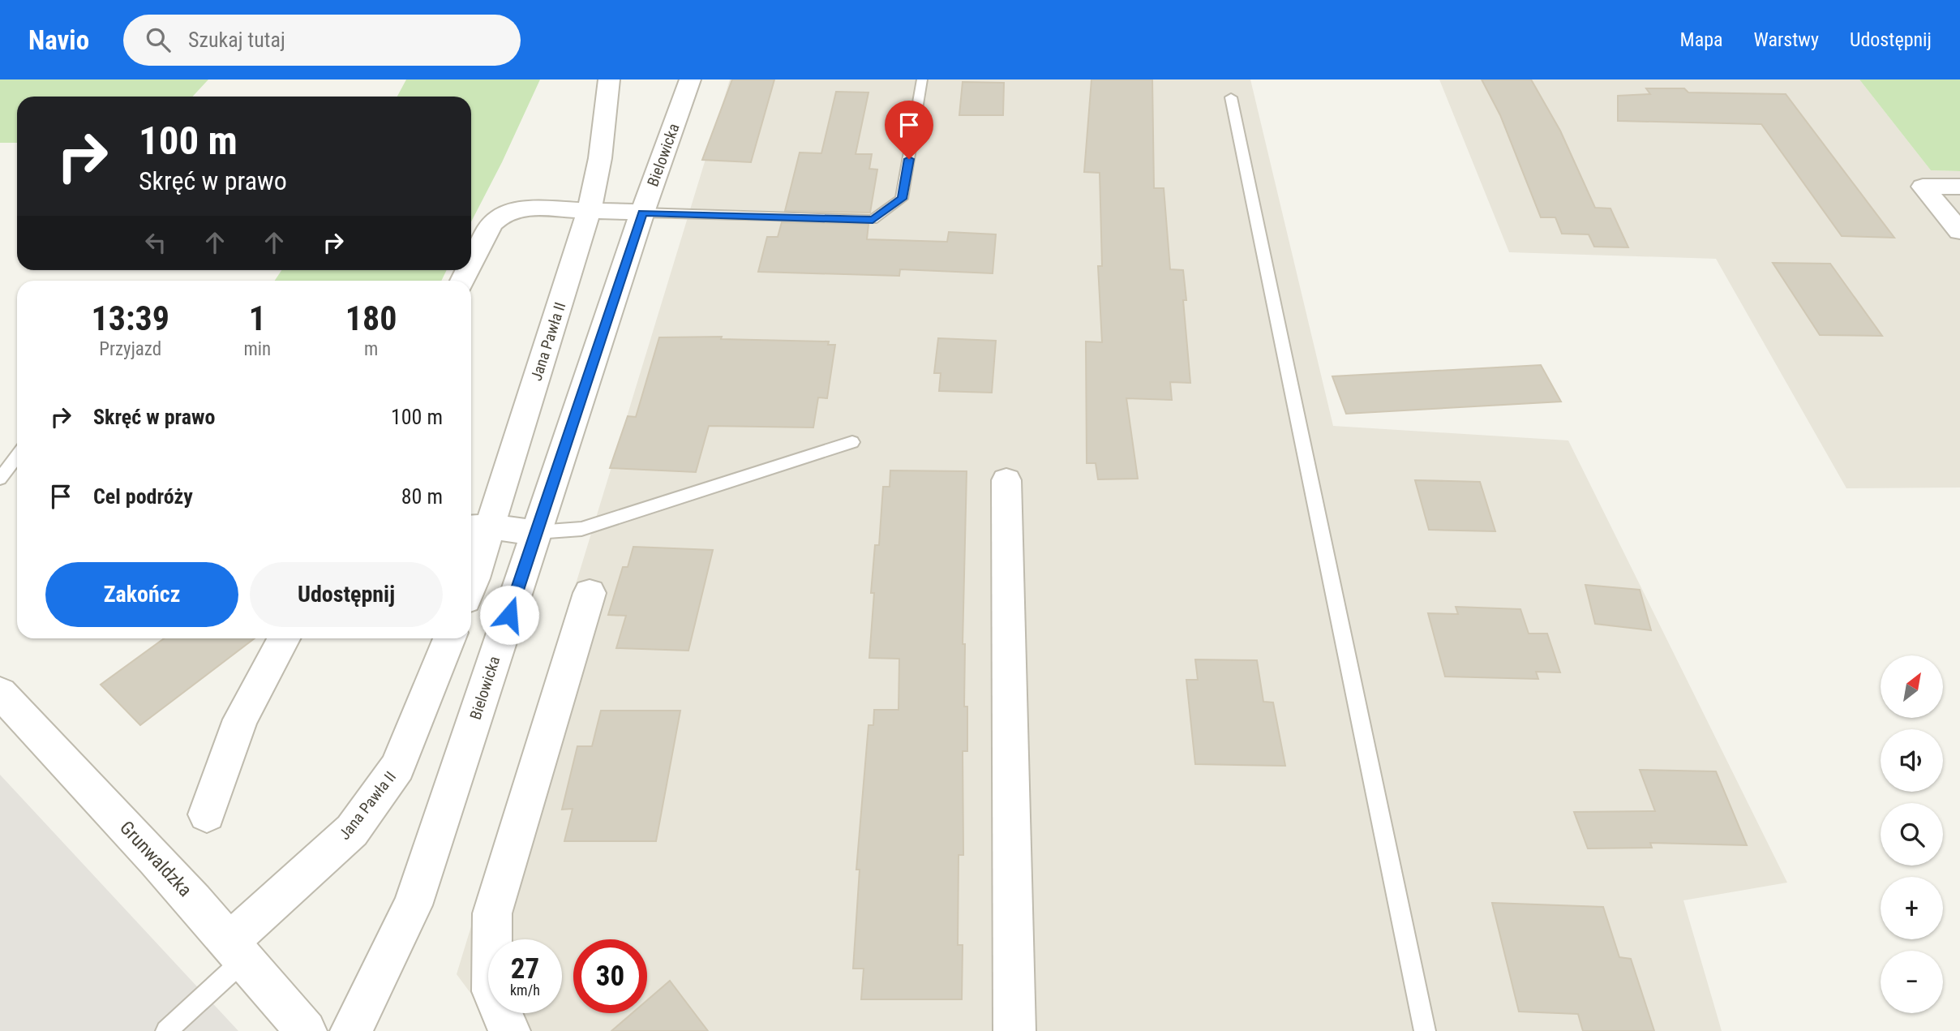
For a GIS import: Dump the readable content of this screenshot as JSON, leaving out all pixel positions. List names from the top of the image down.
{
  "streets": {
    "street": ["Bielowicka", "Jana Pawła II", "Grunwaldzka"]
  },
  "crossings": [
    ["Jana Pawła II", "Grunwaldzka"]
  ],
  "north": "top right",
  "page": {
    "header": "Navio",
    "search": "Szukaj tutaj",
    "nav": ["Mapa", "Warstwy", "Udostępnij"],
    "turn": ["100 m", "Skręć w prawo"],
    "eta": [
      "13:39",
      "Przyjazd",
      "1",
      "min",
      "180",
      "m"
    ],
    "list": [
      {
        "name": "Skręć w prawo",
        "value": "100 m"
      },
      {
        "name": "Cel podróży",
        "value": "80 m"
      }
    ],
    "buttons": ["Zakończ", "Udostępnij"],
    "map_buttons": ["+", "−"],
    "speed": "27 km/h",
    "limit": "30"
  }
}
